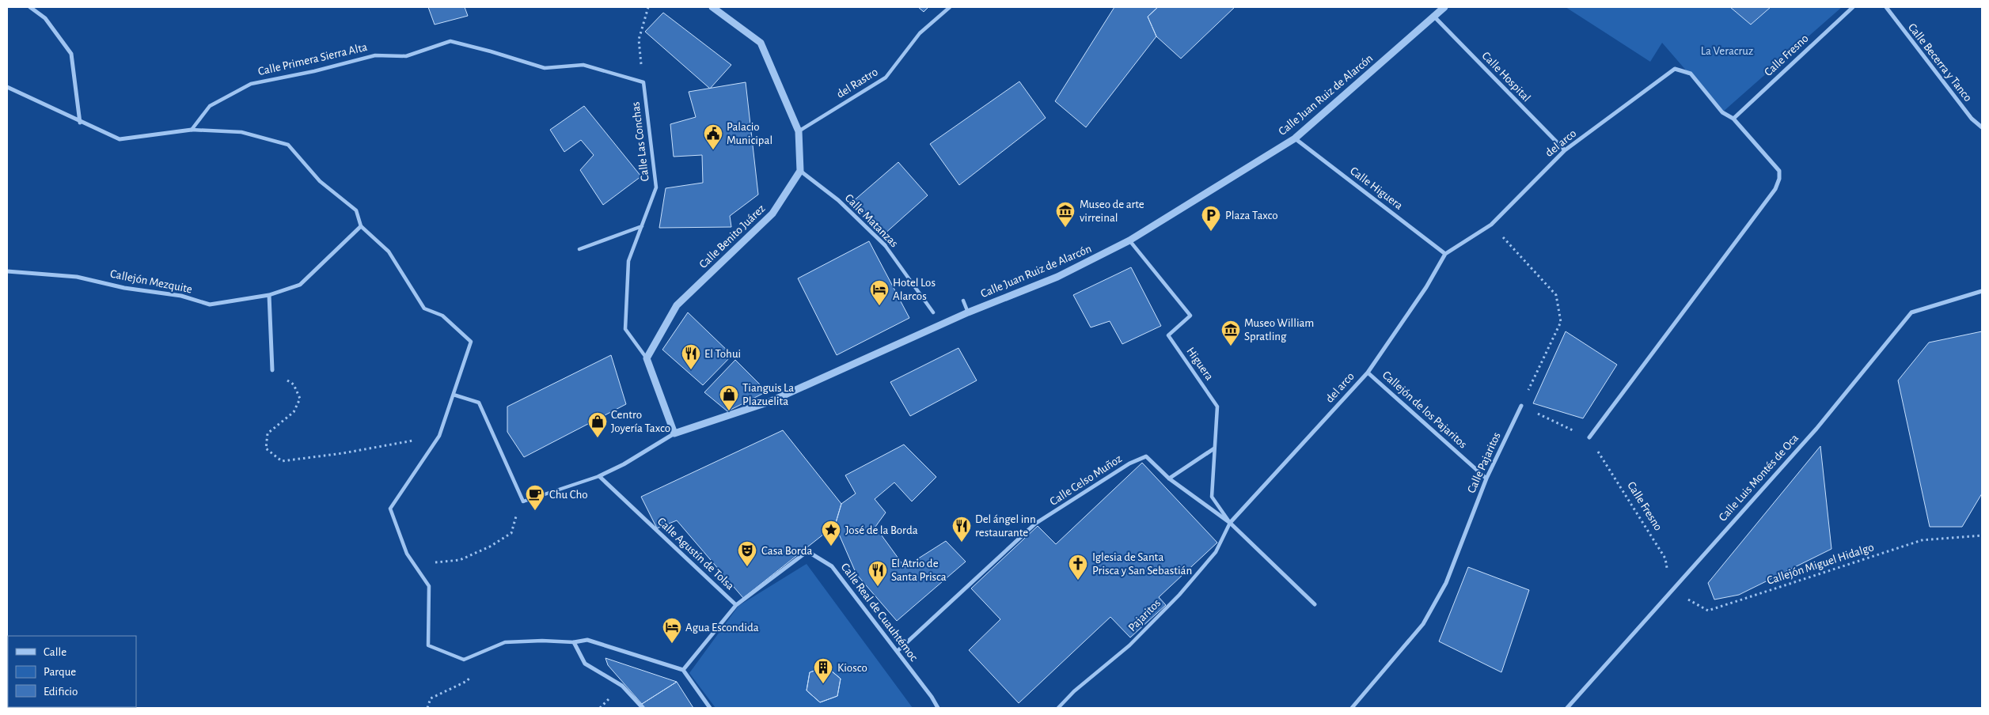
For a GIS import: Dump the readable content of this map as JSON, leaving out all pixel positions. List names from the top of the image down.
{
  "streets": {
    "street": [
      "Calle Fresno",
      "Calle Primera Sierra Alta",
      "Calle Becerra y Tanco",
      "Calle Hospital",
      "del Rastro",
      "Calle Juan Ruiz de Alarcón",
      "Calle Las Conchas",
      "del arco",
      "Calle Higuera",
      "Calle Matanzas",
      "Calle Benito Juárez",
      "Callejón Mezquite",
      "Higuera",
      "Callejón de los Pajaritos",
      "Calle Pajaritos",
      "Calle Luis Montés de Oca",
      "Calle Celso Muñoz",
      "Calle Agustín de Tolsa",
      "Calle Real de Cuauhtémoc",
      "Pajaritos"
    ],
    "path": ["Callejón Miguel Hidalgo"]
  },
  "crossings": [
    ["Calle Fresno", "del arco"],
    ["Calle Fresno", "Calle Luis Montés de Oca"],
    ["Calle Fresno", "Callejón Miguel Hidalgo"],
    ["Calle Primera Sierra Alta", "Calle Las Conchas"],
    ["Calle Hospital", "Calle Juan Ruiz de Alarcón"],
    ["Calle Hospital", "del arco"],
    ["Calle Juan Ruiz de Alarcón", "Calle Higuera"],
    ["Calle Juan Ruiz de Alarcón", "Higuera"],
    ["Calle Las Conchas", "Calle Benito Juárez"],
    ["del arco", "Calle Higuera"],
    ["del arco", "Higuera"],
    ["del arco", "Callejón de los Pajaritos"],
    ["del arco", "Pajaritos"],
    ["Calle Matanzas", "Calle Benito Juárez"],
    ["Higuera", "Pajaritos"],
    ["Callejón de los Pajaritos", "Calle Pajaritos"],
    ["Calle Luis Montés de Oca", "Callejón Miguel Hidalgo"],
    ["Calle Celso Muñoz", "Calle Real de Cuauhtémoc"],
    ["Calle Agustín de Tolsa", "Calle Real de Cuauhtémoc"]
  ],
  "parks": ["La Veracruz"],
  "places": {
    "public building": ["Palacio Municipal"],
    "museum": ["Museo de arte virreinal", "Museo William Spratling"],
    "parking": ["Plaza Taxco"],
    "hotel": ["Hotel Los Alarcos", "Agua Escondida"],
    "restaurant": ["El Tohui", "Del ángel inn restaurante", "El Atrio de Santa Prisca"],
    "shop": ["Tianguis La Plazuelita", "Centro Joyería Taxco"],
    "cafe": ["Chu Cho"],
    "place": ["José de la Borda"],
    "theatre": ["Casa Borda"],
    "church": ["Iglesia de Santa Prisca y San Sebastián"],
    "building": ["Kiosco"]
  },
  "legend": ["Calle", "Parque", "Edificio"]
}
